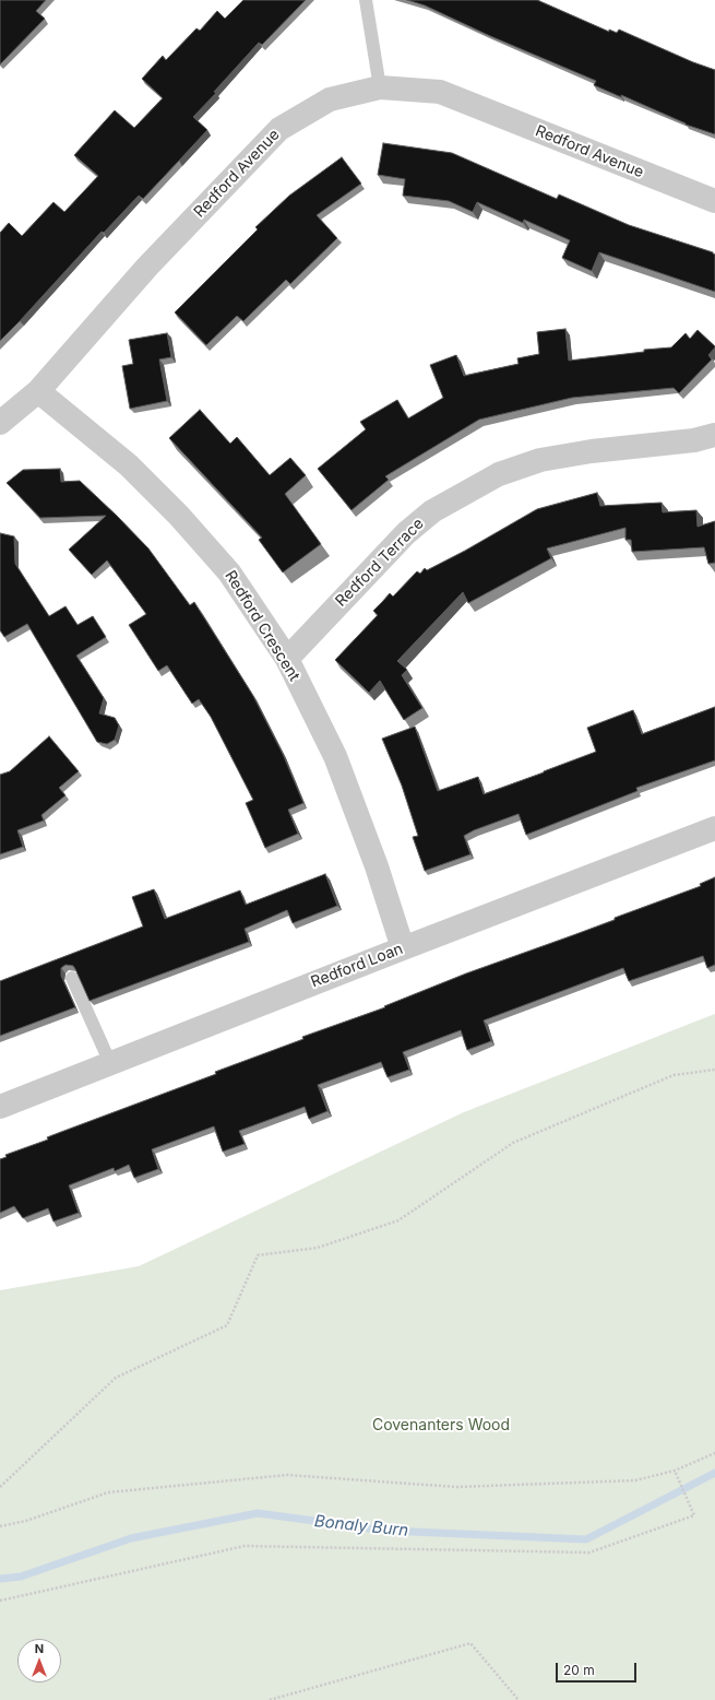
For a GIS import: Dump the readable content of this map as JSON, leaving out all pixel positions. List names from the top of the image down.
{
  "streets": {
    "street": [
      "Redford Avenue",
      "Redford Terrace",
      "Redford Crescent",
      "Redford Loan"
    ]
  },
  "crossings": [
    ["Redford Avenue", "Redford Crescent"],
    ["Redford Terrace", "Redford Crescent"],
    ["Redford Crescent", "Redford Loan"]
  ],
  "water": ["Bonaly Burn"],
  "parks": ["Covenanters Wood"],
  "scale_bar": "20 m",
  "north": "top"
}
